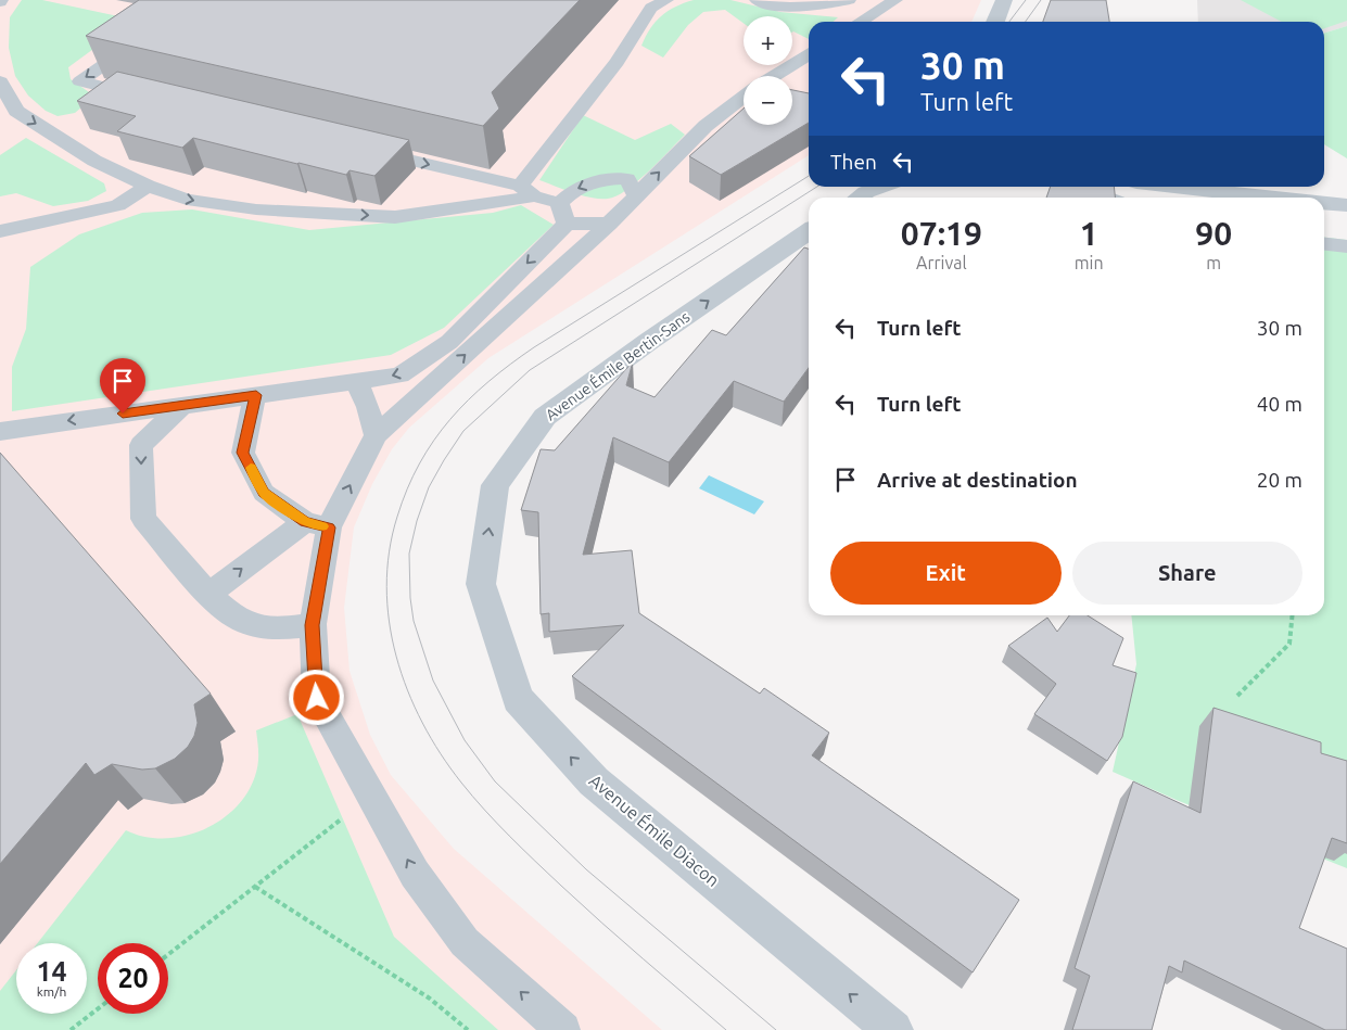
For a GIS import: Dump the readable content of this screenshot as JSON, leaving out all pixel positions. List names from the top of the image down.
{
  "streets": {
    "street": ["Avenue Émile Bertin-Sans", "Avenue Émile Diacon"]
  },
  "crossings": [
    ["Avenue Émile Bertin-Sans", "Avenue Émile Diacon"]
  ],
  "one_way": ["Avenue Émile Bertin-Sans", "Avenue Émile Diacon"],
  "page": {
    "map_buttons": ["+", "−"],
    "turn": ["30 m", "Turn left"],
    "then": "Then",
    "eta": [
      "07:19",
      "Arrival",
      "1",
      "min",
      "90",
      "m"
    ],
    "list": [
      {
        "name": "Turn left",
        "value": "30 m"
      },
      {
        "name": "Turn left",
        "value": "40 m"
      },
      {
        "name": "Arrive at destination",
        "value": "20 m"
      }
    ],
    "buttons": ["Exit", "Share"],
    "speed": "14 km/h",
    "limit": "20"
  }
}
